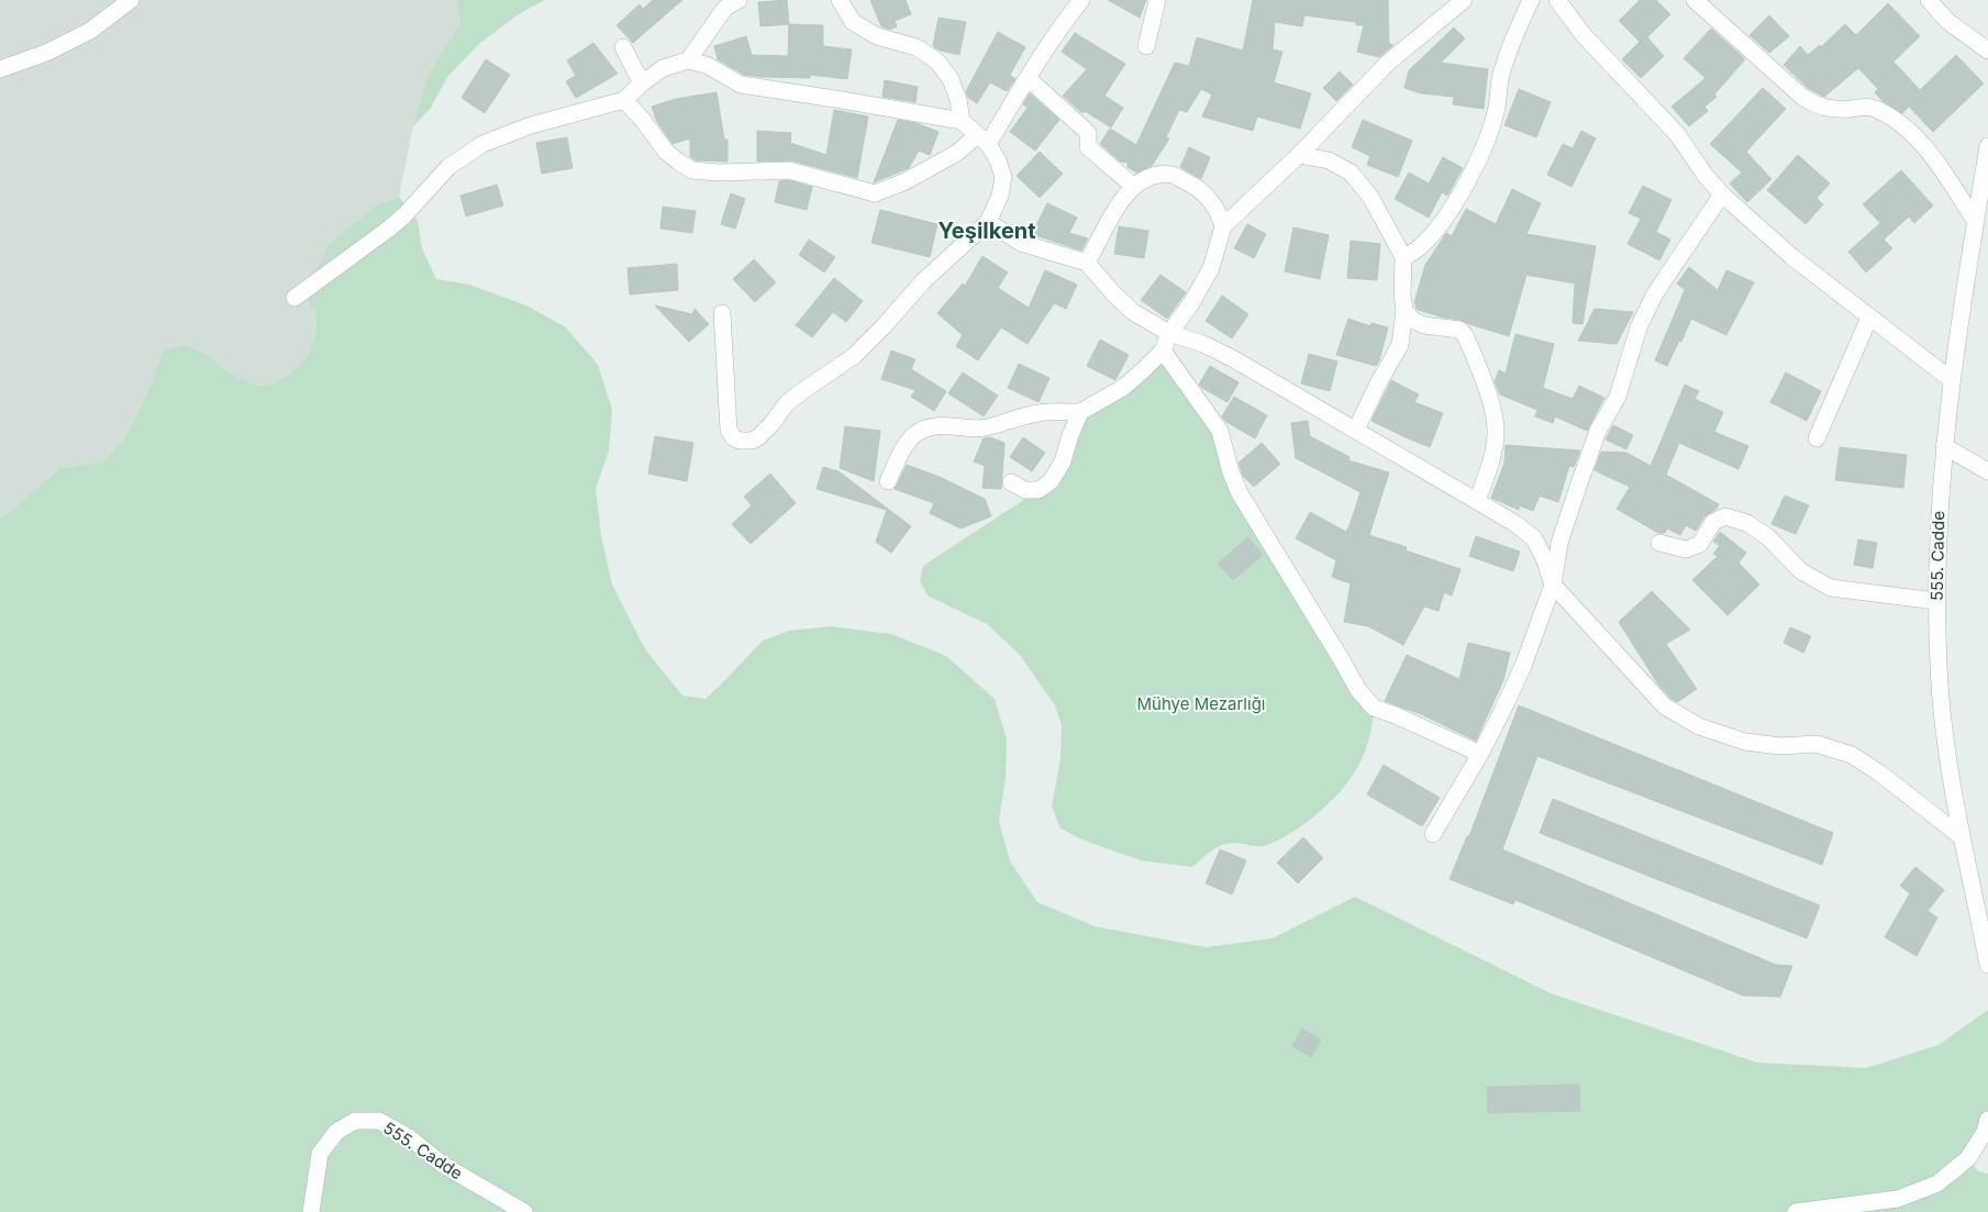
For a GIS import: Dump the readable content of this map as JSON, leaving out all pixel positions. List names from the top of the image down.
{
  "streets": {
    "street": ["555. Cadde"]
  },
  "districts": ["Yeşilkent"],
  "parks": ["Mühye Mezarlığı"]
}
